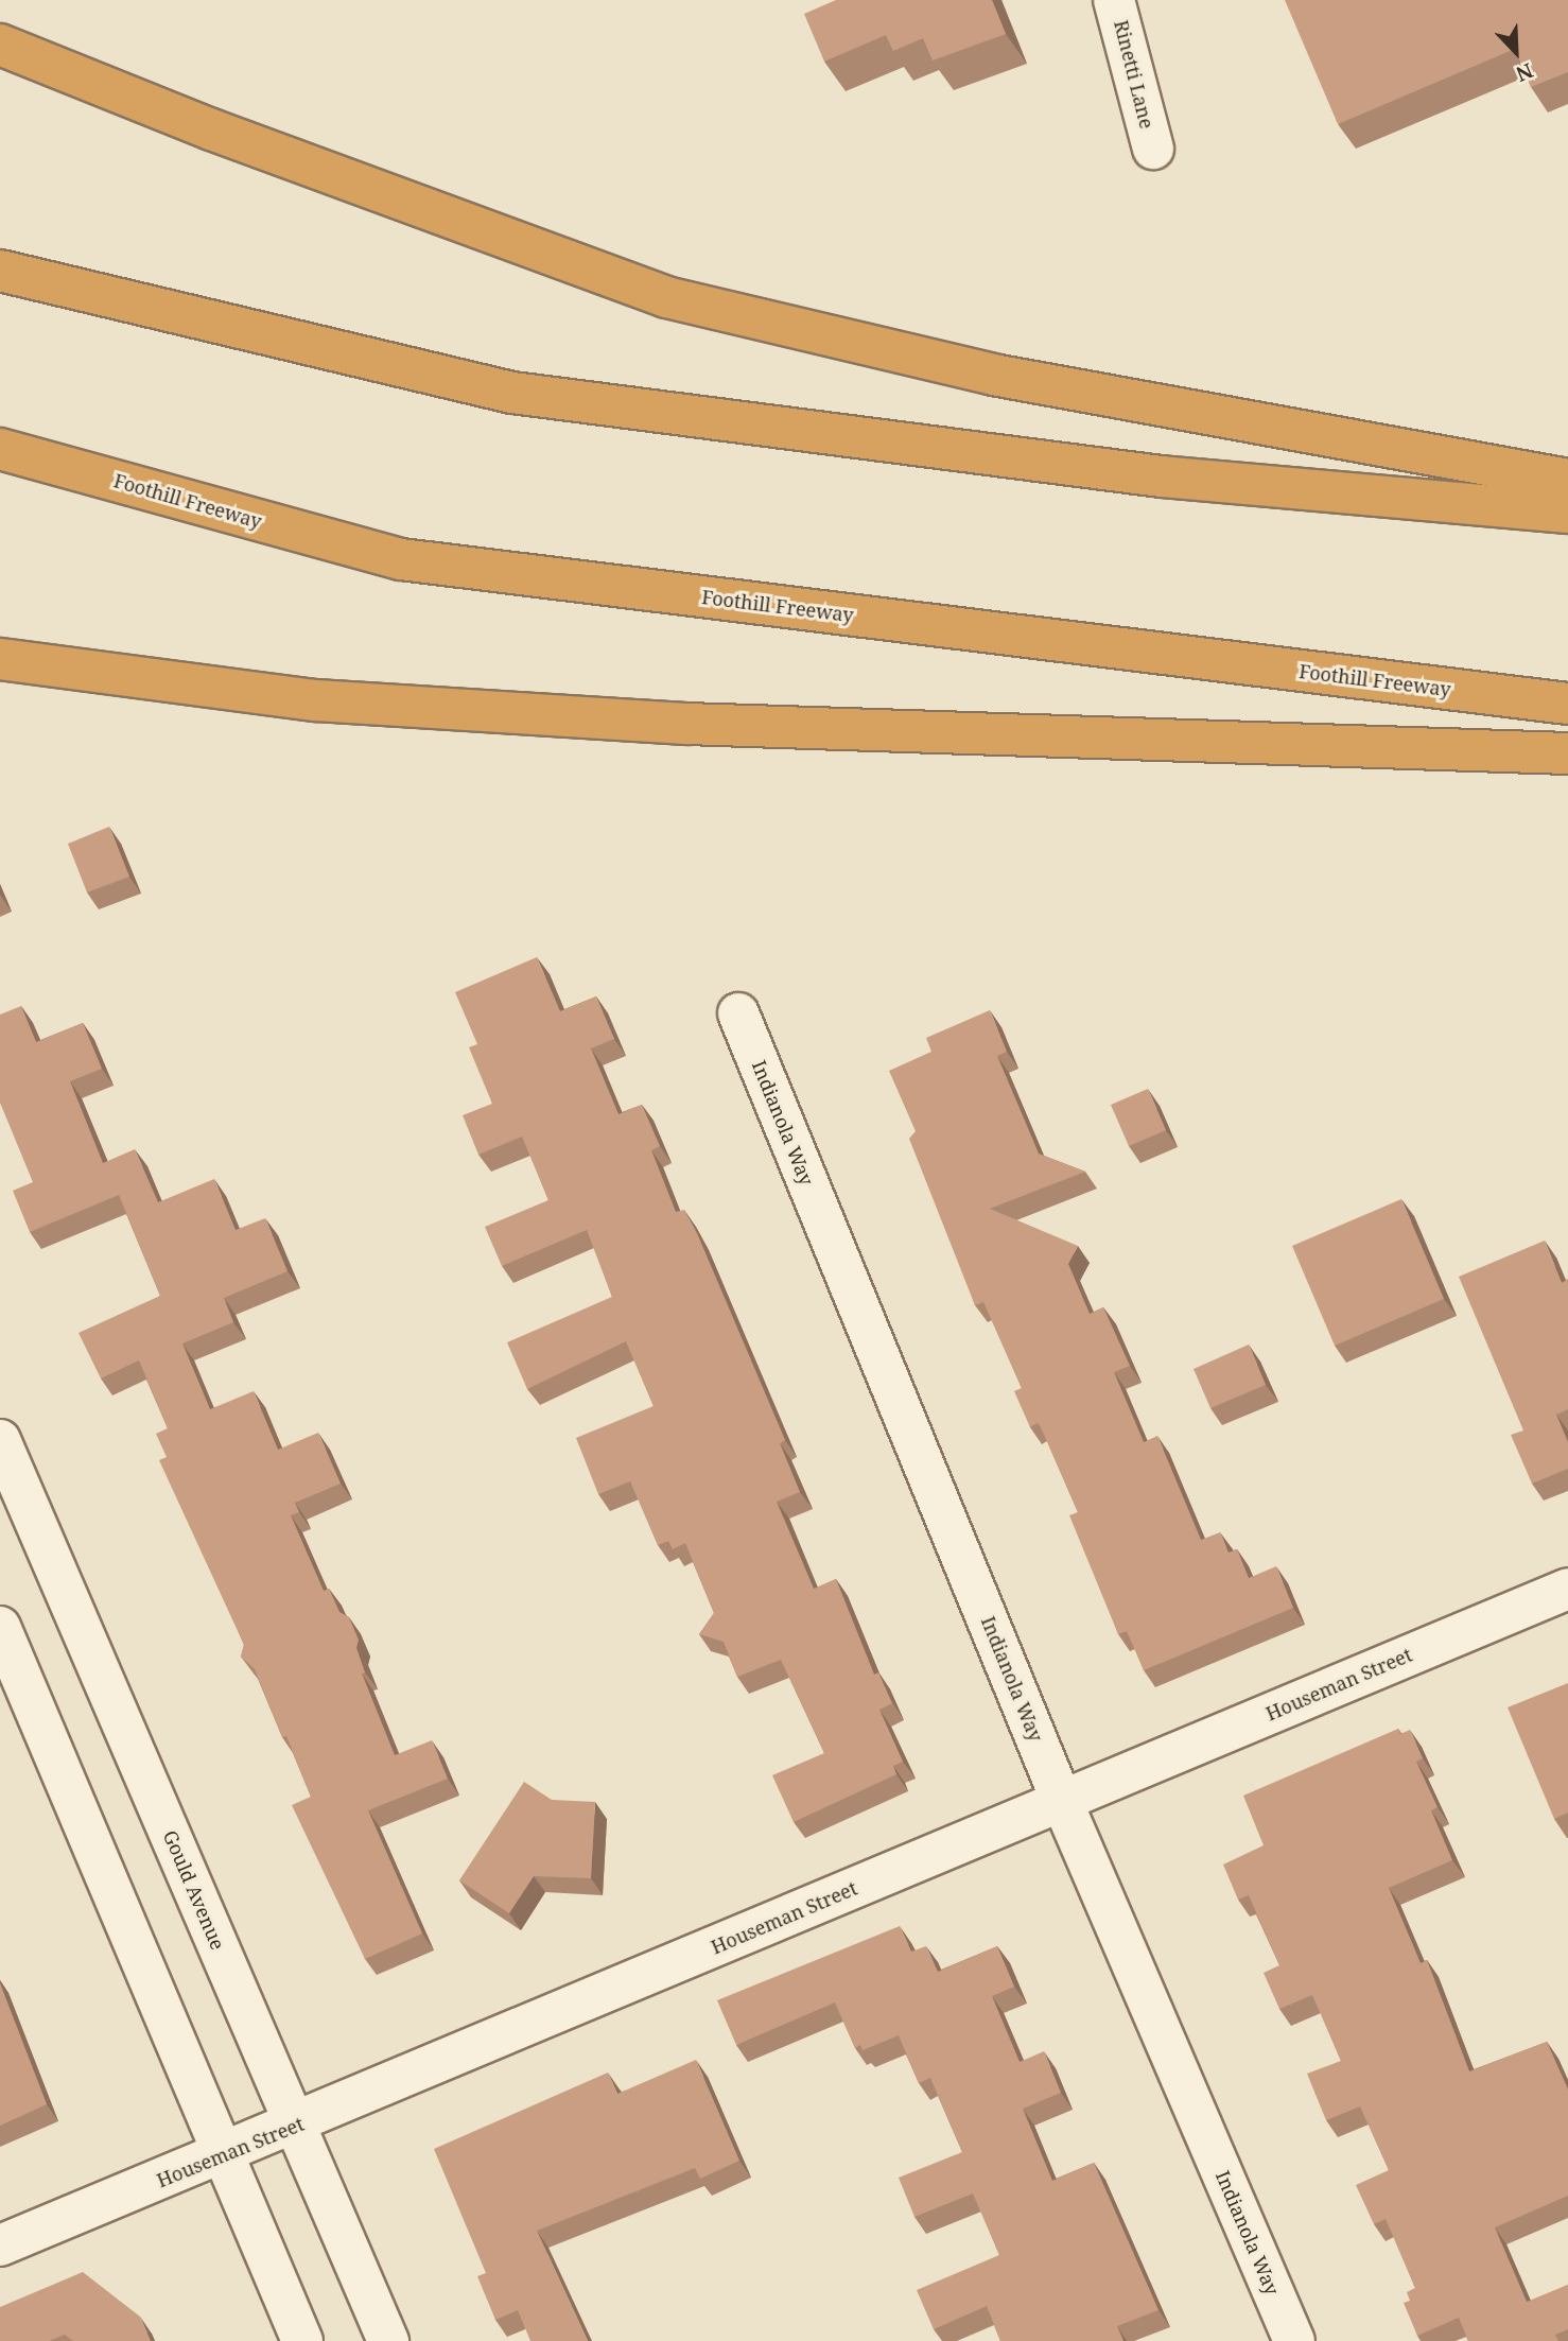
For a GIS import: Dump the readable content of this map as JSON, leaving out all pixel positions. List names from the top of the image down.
{
  "streets": {
    "highway": ["Foothill Freeway"],
    "street": [
      "Rinetti Lane",
      "Indianola Way",
      "Houseman Street",
      "Gould Avenue"
    ]
  },
  "crossings": [
    ["Indianola Way", "Houseman Street"],
    ["Houseman Street", "Gould Avenue"]
  ],
  "north": "bottom right"
}
